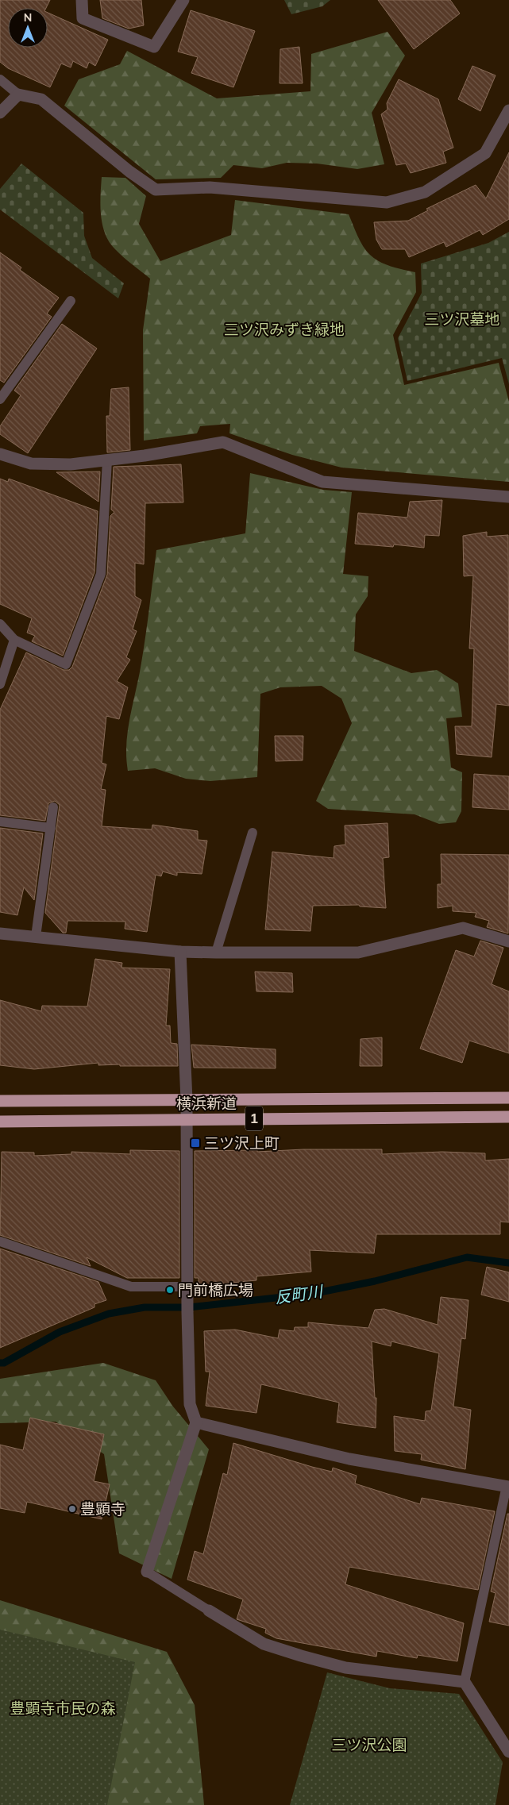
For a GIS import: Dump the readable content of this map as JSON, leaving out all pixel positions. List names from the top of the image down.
{
  "streets": {
    "highway": ["横浜新道", "1"]
  },
  "water": ["反町川"],
  "parks": [
    "三ツ沢墓地",
    "三ツ沢みずき緑地",
    "豊顕寺市民の森",
    "三ツ沢公園"
  ],
  "places": {
    "transit": ["三ツ沢上町"],
    "other": ["門前橋広場", "豊顕寺"]
  },
  "north": "top"
}
